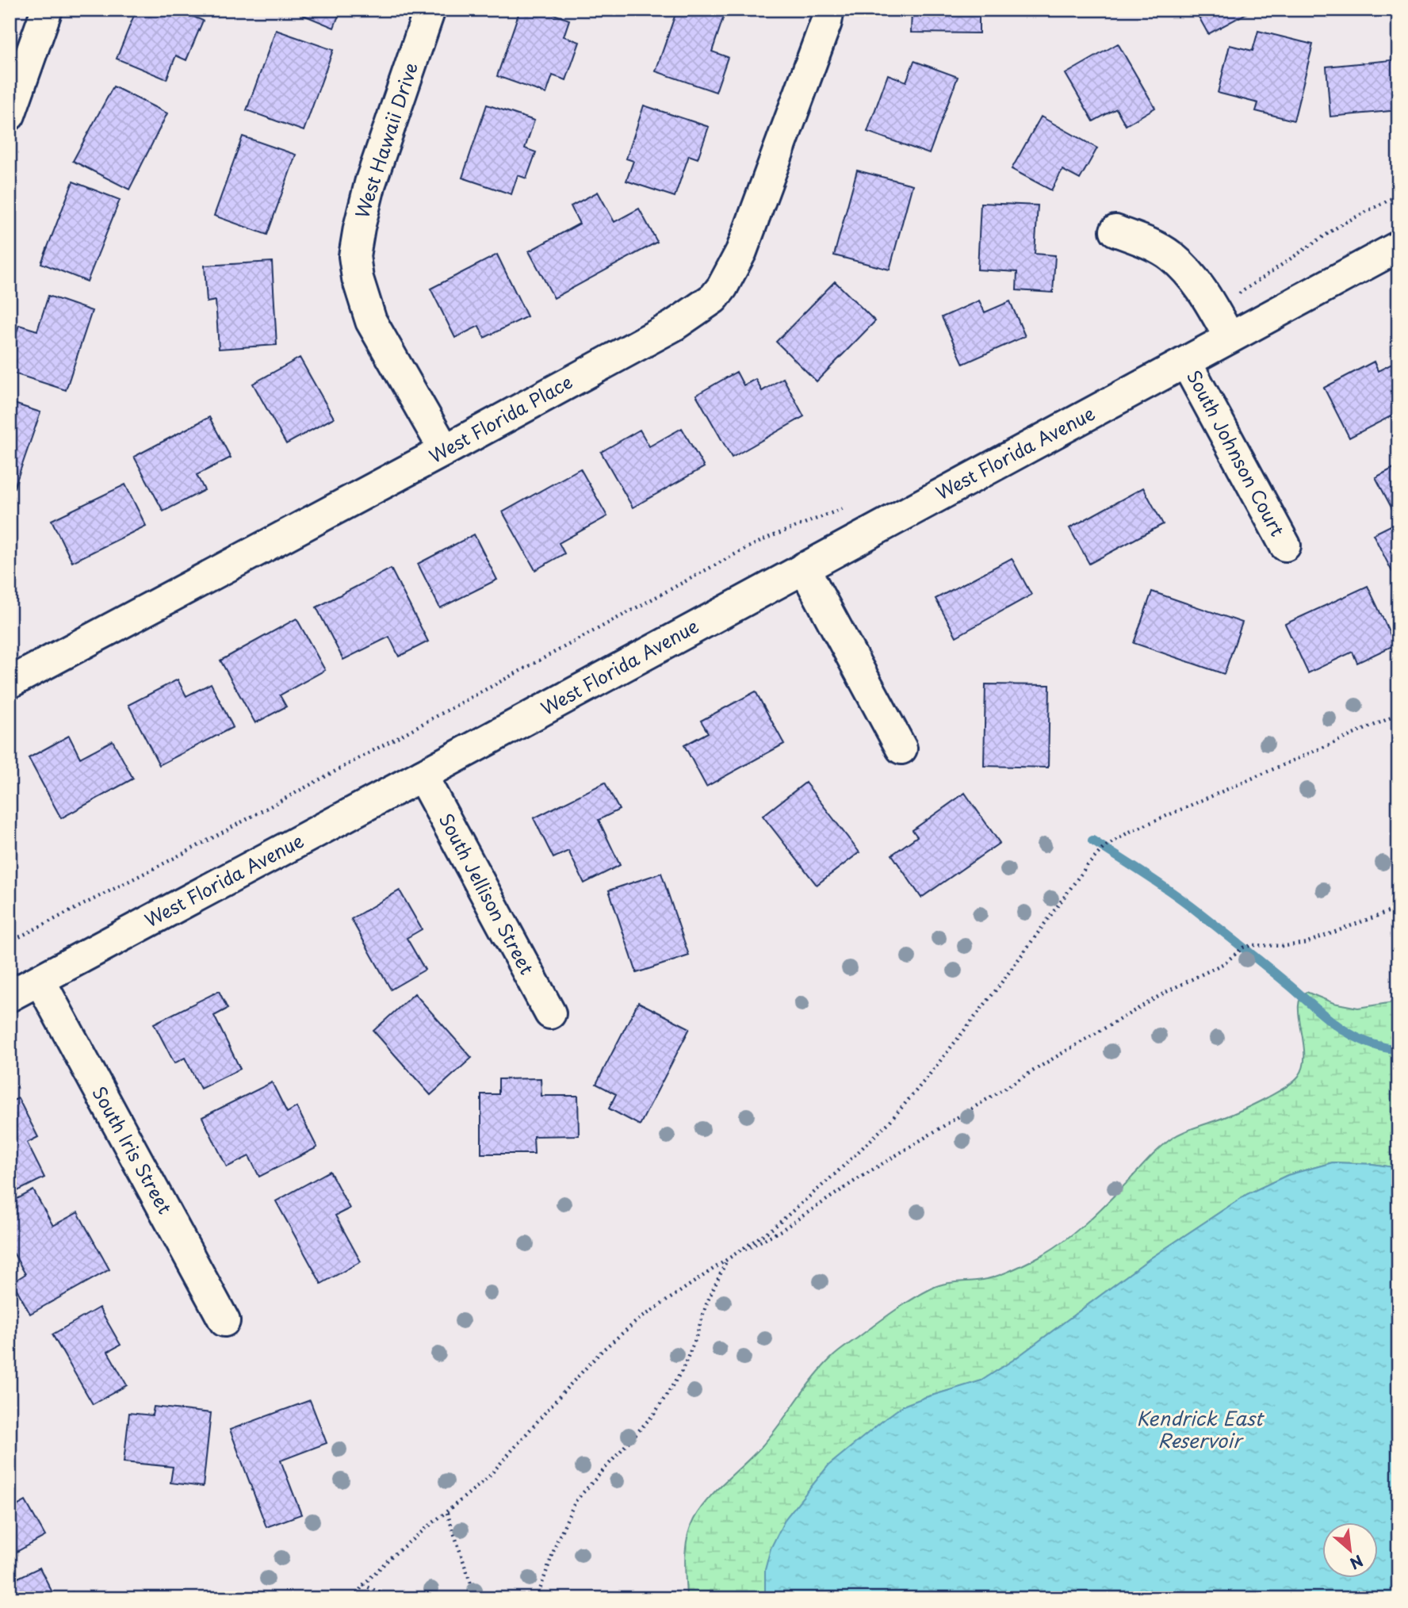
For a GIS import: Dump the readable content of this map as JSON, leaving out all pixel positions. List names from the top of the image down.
{
  "streets": {
    "street": [
      "West Hawaii Drive",
      "West Florida Place",
      "West Florida Avenue",
      "South Johnson Court",
      "South Jellison Street",
      "South Iris Street"
    ]
  },
  "crossings": [
    ["West Hawaii Drive", "West Florida Place"],
    ["West Florida Avenue", "South Johnson Court"],
    ["West Florida Avenue", "South Jellison Street"],
    ["West Florida Avenue", "South Iris Street"]
  ],
  "water": ["Kendrick East Reservoir"],
  "north": "bottom right"
}
